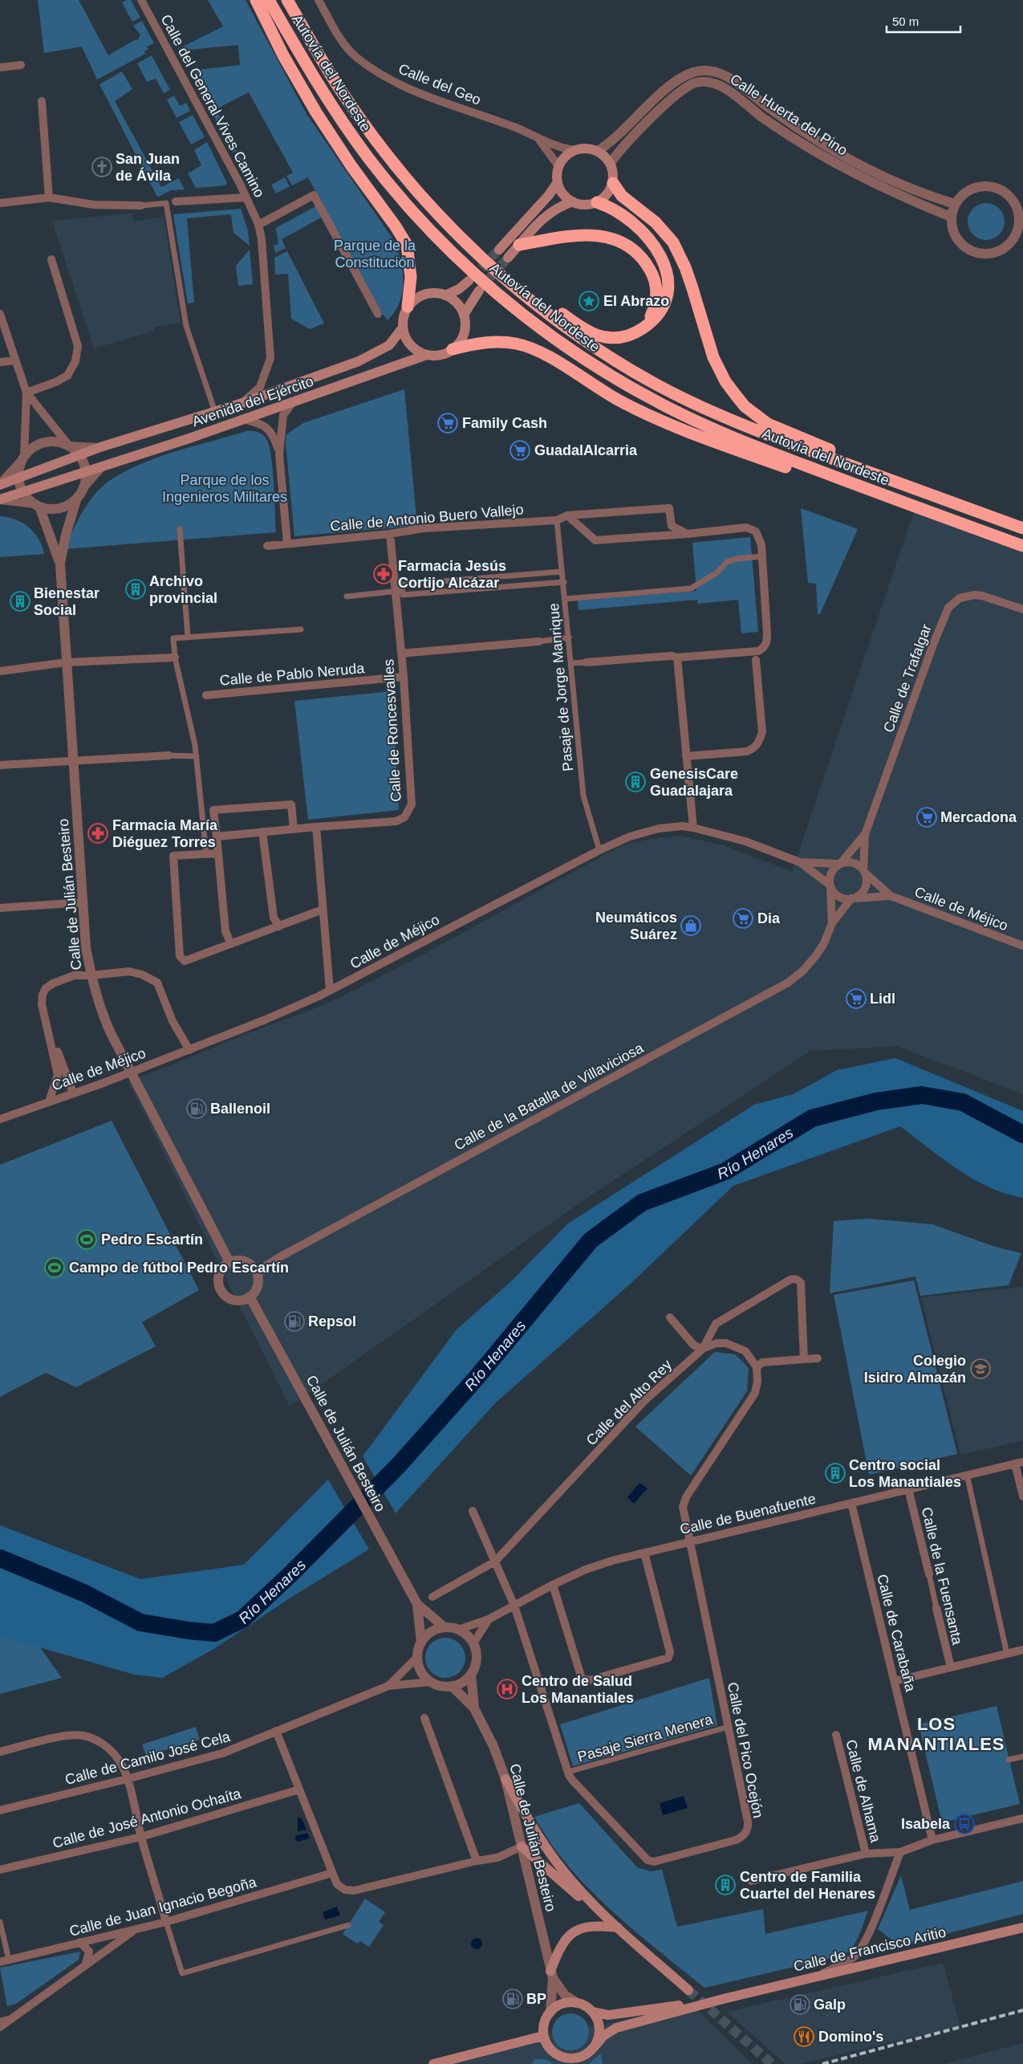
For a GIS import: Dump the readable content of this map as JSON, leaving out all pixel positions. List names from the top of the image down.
{
  "streets": {
    "highway": ["Autovía del Nordeste"],
    "main road": ["Avenida del Ejército", "Calle de Francisco Aritio"],
    "street": [
      "Calle del Geo",
      "Calle del General Vives Camino",
      "Calle Huerta del Pino",
      "Calle de Antonio Buero Vallejo",
      "Calle de Pablo Neruda",
      "Calle de Trafalgar",
      "Pasaje de Jorge Manrique",
      "Calle de Roncesvalles",
      "Calle de Julián Besteiro",
      "Calle de Méjico",
      "Calle de la Batalla de Villaviciosa",
      "Calle del Alto Rey",
      "Calle de Buenafuente",
      "Calle de la Fuensanta",
      "Calle de Carabaña",
      "Pasaje Sierra Menera",
      "Calle del Pico Ocejón",
      "Calle de Camilo José Cela",
      "Calle de Alhama",
      "Calle de José Antonio Ochaíta",
      "Calle de Juan Ignacio Begoña"
    ]
  },
  "crossings": [
    ["Calle del Geo", "Calle Huerta del Pino"],
    ["Calle del General Vives Camino", "Avenida del Ejército"],
    ["Calle de Antonio Buero Vallejo", "Pasaje de Jorge Manrique"],
    ["Calle de Antonio Buero Vallejo", "Calle de Roncesvalles"],
    ["Calle de Pablo Neruda", "Calle de Roncesvalles"],
    ["Calle de Trafalgar", "Calle de Méjico"],
    ["Calle de Trafalgar", "Calle de la Batalla de Villaviciosa"],
    ["Pasaje de Jorge Manrique", "Calle de Méjico"],
    ["Calle de Julián Besteiro", "Calle de la Batalla de Villaviciosa"],
    ["Calle de Julián Besteiro", "Calle de Buenafuente"],
    ["Calle de Julián Besteiro", "Calle de Camilo José Cela"],
    ["Calle de Julián Besteiro", "Calle de Francisco Aritio"],
    ["Calle de Méjico", "Calle de la Batalla de Villaviciosa"],
    ["Calle del Alto Rey", "Calle del Pico Ocejón"],
    ["Calle de Buenafuente", "Calle de la Fuensanta"],
    ["Calle de Buenafuente", "Calle de Carabaña"],
    ["Calle de Buenafuente", "Calle del Pico Ocejón"],
    ["Calle de Buenafuente", "Calle de Camilo José Cela"],
    ["Pasaje Sierra Menera", "Calle del Pico Ocejón"]
  ],
  "districts": ["LOS MANANTIALES"],
  "water": ["Río Henares"],
  "parks": ["Parque de la Constitución", "Parque de los Ingenieros Militares"],
  "places": {
    "church": ["San Juan de Ávila"],
    "place": ["El Abrazo"],
    "supermarket": [
      "Family Cash",
      "GuadalAlcarria",
      "Mercadona",
      "Dia",
      "Lidl"
    ],
    "pharmacy": ["Farmacia Jesús Cortijo Alcázar", "Farmacia María Diéguez Torres"],
    "building": [
      "Archivo provincial",
      "Bienestar Social",
      "GenesisCare Guadalajara",
      "Centro social Los Manantiales",
      "Centro de Familia Cuartel del Henares"
    ],
    "shop": ["Neumáticos Suárez"],
    "fuel station": [
      "Ballenoil",
      "Repsol",
      "BP",
      "Galp"
    ],
    "sports": ["Pedro Escartín", "Campo de fútbol Pedro Escartín"],
    "school or university": ["Colegio Isidro Almazán"],
    "hospital": ["Centro de Salud Los Manantiales"],
    "bus stop": ["Isabela"],
    "restaurant": ["Domino's"]
  },
  "scale_bar": "50 m"
}
